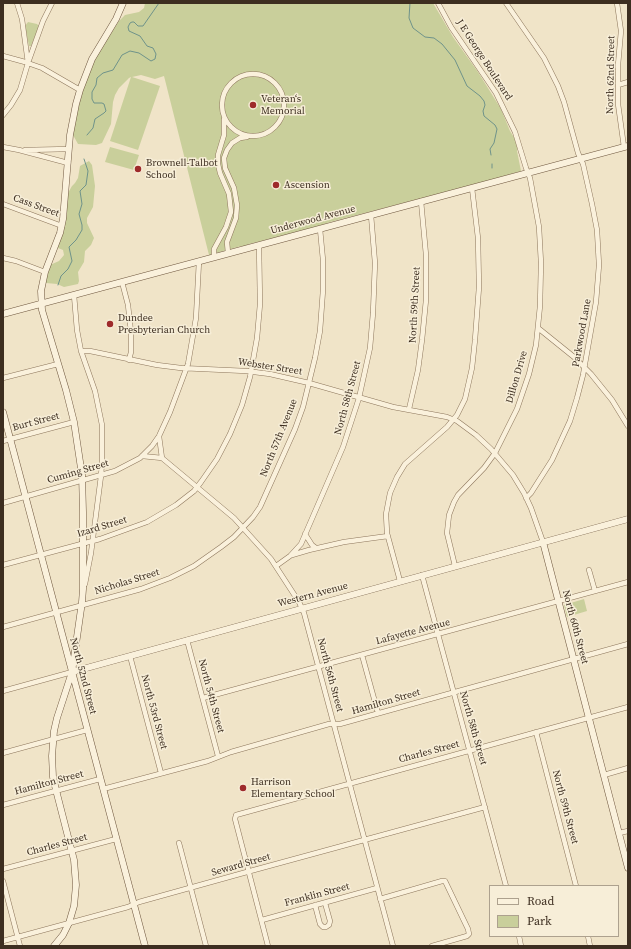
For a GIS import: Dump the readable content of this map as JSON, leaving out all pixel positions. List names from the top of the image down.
{
  "streets": {
    "street": [
      "J E George Boulevard",
      "North 62nd Street",
      "Cass Street",
      "Underwood Avenue",
      "North 59th Street",
      "Parkwood Lane",
      "Webster Street",
      "Dillon Drive",
      "North 58th Street",
      "Burt Street",
      "North 57th Avenue",
      "Cuming Street",
      "Izard Street",
      "Nicholas Street",
      "Western Avenue",
      "North 60th Street",
      "Lafayette Avenue",
      "North 56th Street",
      "North 52nd Street",
      "North 54th Street",
      "Hamilton Street",
      "North 53rd Street",
      "Charles Street",
      "Seward Street",
      "Franklin Street"
    ]
  },
  "crossings": [
    ["J E George Boulevard", "Underwood Avenue"],
    ["J E George Boulevard", "Dillon Drive"],
    ["North 62nd Street", "Underwood Avenue"],
    ["Underwood Avenue", "North 59th Street"],
    ["Underwood Avenue", "Parkwood Lane"],
    ["Underwood Avenue", "Dillon Drive"],
    ["Underwood Avenue", "North 58th Street"],
    ["Underwood Avenue", "North 57th Avenue"],
    ["Underwood Avenue", "Izard Street"],
    ["North 59th Street", "Webster Street"],
    ["North 59th Street", "Charles Street"],
    ["Parkwood Lane", "North 60th Street"],
    ["Webster Street", "North 58th Street"],
    ["Webster Street", "North 57th Avenue"],
    ["Webster Street", "Izard Street"],
    ["Webster Street", "North 60th Street"],
    ["Dillon Drive", "Western Avenue"],
    ["Dillon Drive", "North 60th Street"],
    ["North 58th Street", "Western Avenue"],
    ["North 58th Street", "Lafayette Avenue"],
    ["North 58th Street", "North 56th Street"],
    ["North 58th Street", "Hamilton Street"],
    ["North 58th Street", "Charles Street"],
    ["North 58th Street", "Seward Street"],
    ["Burt Street", "North 52nd Street"],
    ["North 57th Avenue", "Nicholas Street"],
    ["North 57th Avenue", "North 56th Street"],
    ["Cuming Street", "North 52nd Street"],
    ["Izard Street", "North 56th Street"],
    ["Izard Street", "North 52nd Street"],
    ["Nicholas Street", "North 56th Street"],
    ["Nicholas Street", "North 52nd Street"],
    ["Western Avenue", "North 60th Street"],
    ["Western Avenue", "North 56th Street"],
    ["Western Avenue", "North 52nd Street"],
    ["Western Avenue", "North 54th Street"],
    ["Western Avenue", "North 53rd Street"],
    ["North 60th Street", "Lafayette Avenue"],
    ["North 60th Street", "Hamilton Street"],
    ["North 60th Street", "Charles Street"],
    ["Lafayette Avenue", "North 56th Street"],
    ["Lafayette Avenue", "North 54th Street"],
    ["North 56th Street", "Hamilton Street"],
    ["North 56th Street", "Charles Street"],
    ["North 56th Street", "Seward Street"],
    ["North 56th Street", "Franklin Street"],
    ["North 52nd Street", "Hamilton Street"],
    ["North 52nd Street", "Charles Street"],
    ["North 52nd Street", "Seward Street"],
    ["North 54th Street", "Hamilton Street"],
    ["Hamilton Street", "North 53rd Street"],
    ["Charles Street", "Seward Street"]
  ],
  "places": [
    "Veteranʻs Memorial",
    "Brownell-Talbot School",
    "Ascension",
    "Dundee Presbyterian Church",
    "Harrison Elementary School"
  ],
  "legend": ["Road", "Park"]
}
